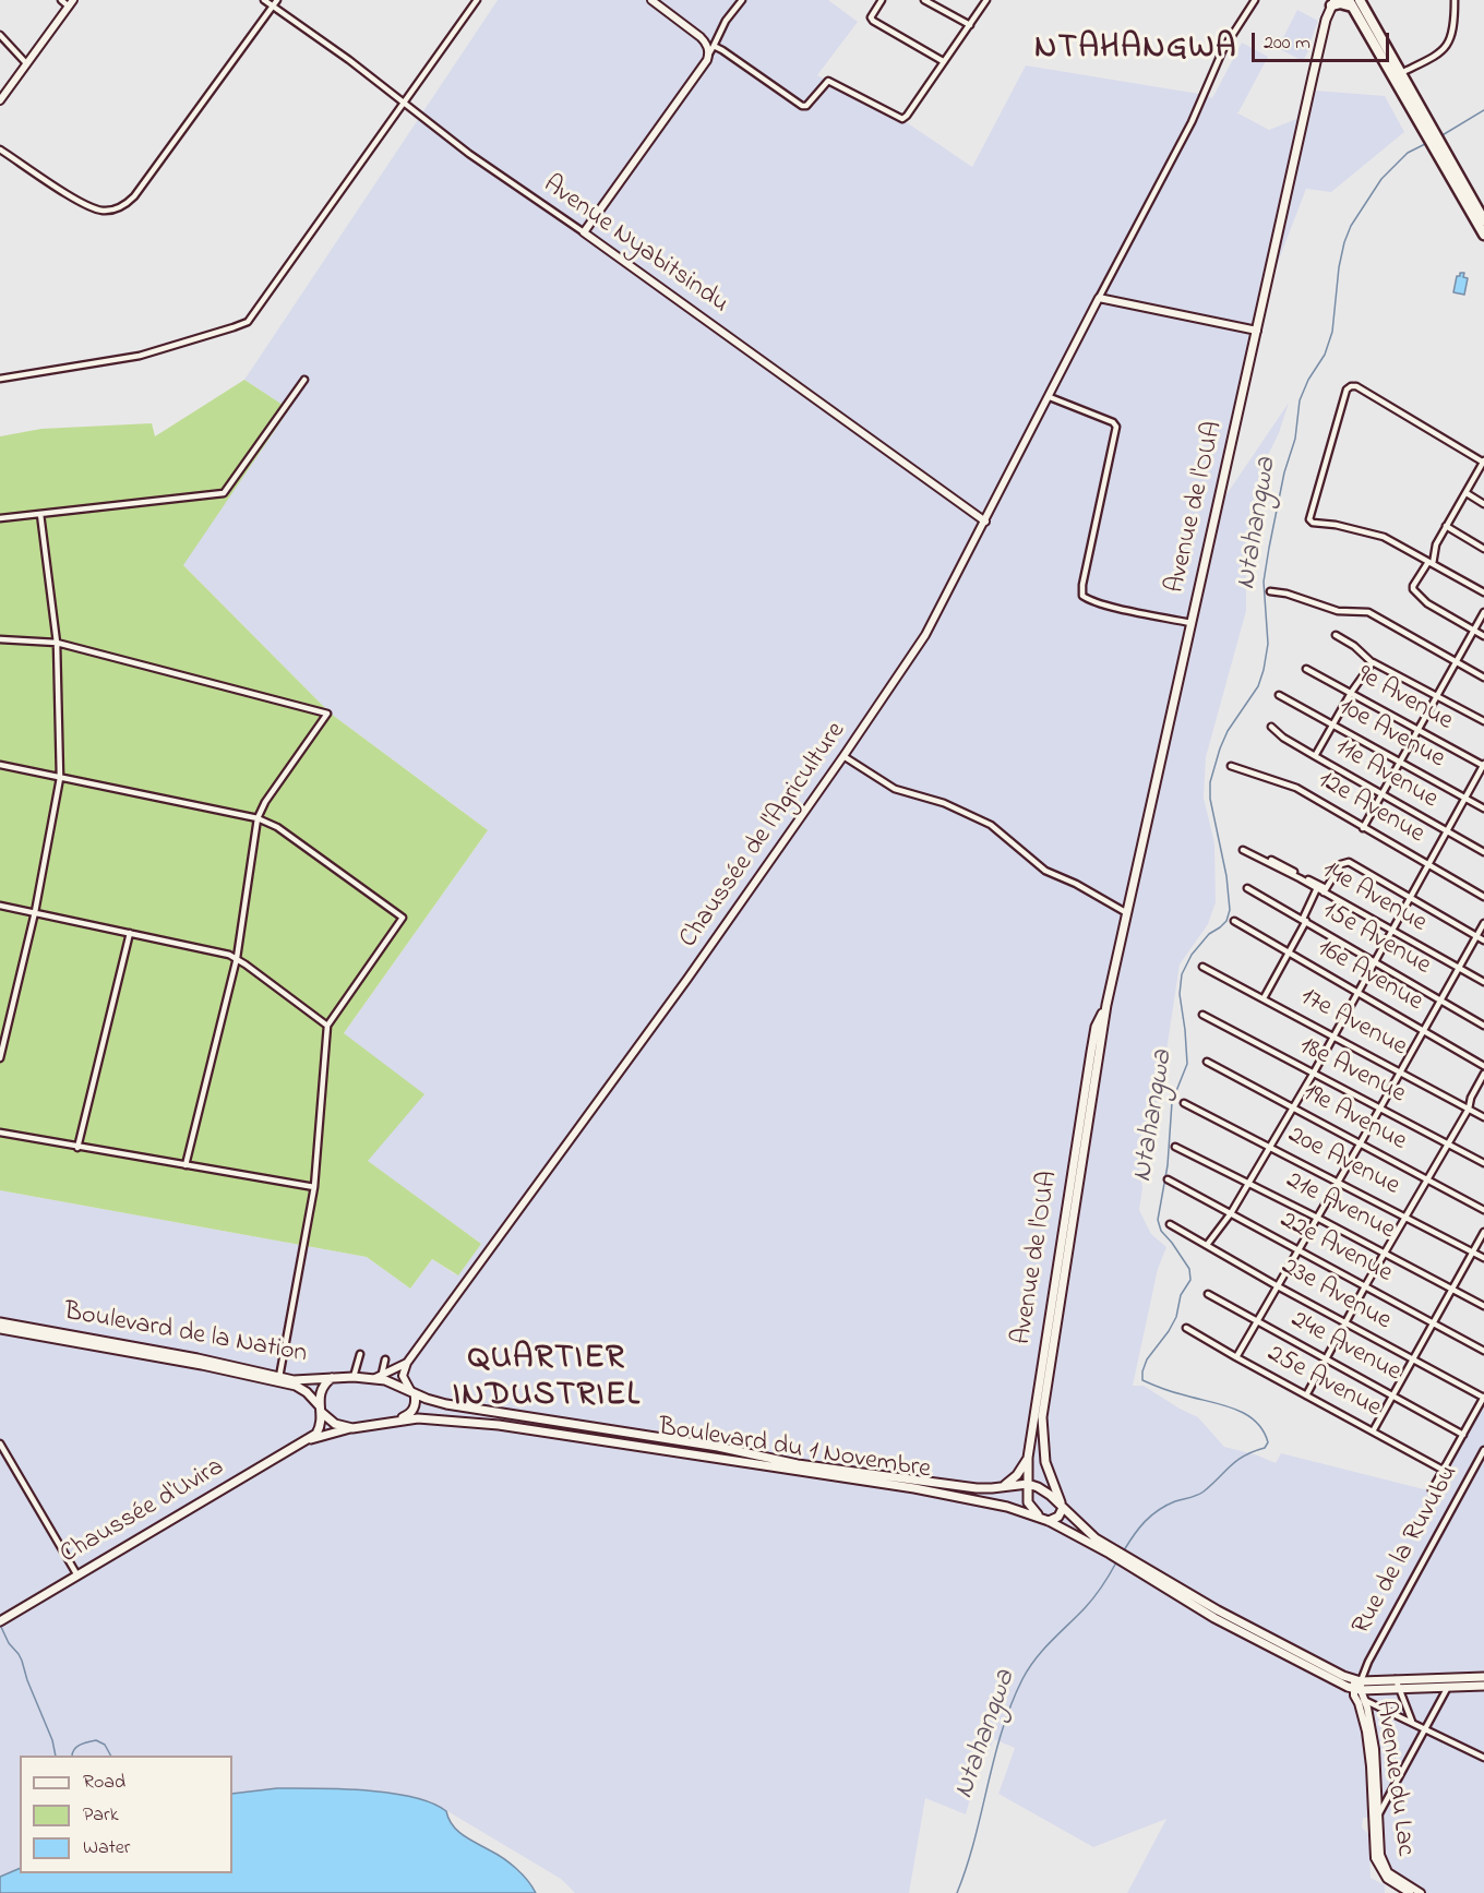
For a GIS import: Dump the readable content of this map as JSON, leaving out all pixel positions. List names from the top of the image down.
{
  "streets": {
    "main road": [
      "Avenue de l'OUA",
      "Boulevard de la Nation",
      "Boulevard du 1 Novembre",
      "Chaussée d'Uvira"
    ],
    "street": [
      "Avenue Nyabitsindu",
      "9e Avenue",
      "10e Avenue",
      "11e Avenue",
      "12e Avenue",
      "Chaussée de l'Agriculture",
      "14e Avenue",
      "15e Avenue",
      "16e Avenue",
      "17e Avenue",
      "18e Avenue",
      "19e Avenue",
      "20e Avenue",
      "21e Avenue",
      "22e Avenue",
      "23e Avenue",
      "24e Avenue",
      "25e Avenue",
      "Rue de la Ruvubu",
      "Avenue du Lac"
    ]
  },
  "crossings": [
    ["Avenue Nyabitsindu", "Chaussée de l'Agriculture"],
    ["Avenue de l'OUA", "Boulevard du 1 Novembre"],
    ["Chaussée de l'Agriculture", "Boulevard du 1 Novembre"],
    ["Boulevard de la Nation", "Boulevard du 1 Novembre"],
    ["Boulevard du 1 Novembre", "Chaussée d'Uvira"]
  ],
  "districts": ["NTAHANGWA", "QUARTIER INDUSTRIEL"],
  "water": ["Ntahangwa"],
  "legend": ["Road", "Park", "Water"],
  "scale_bar": "200 m"
}
